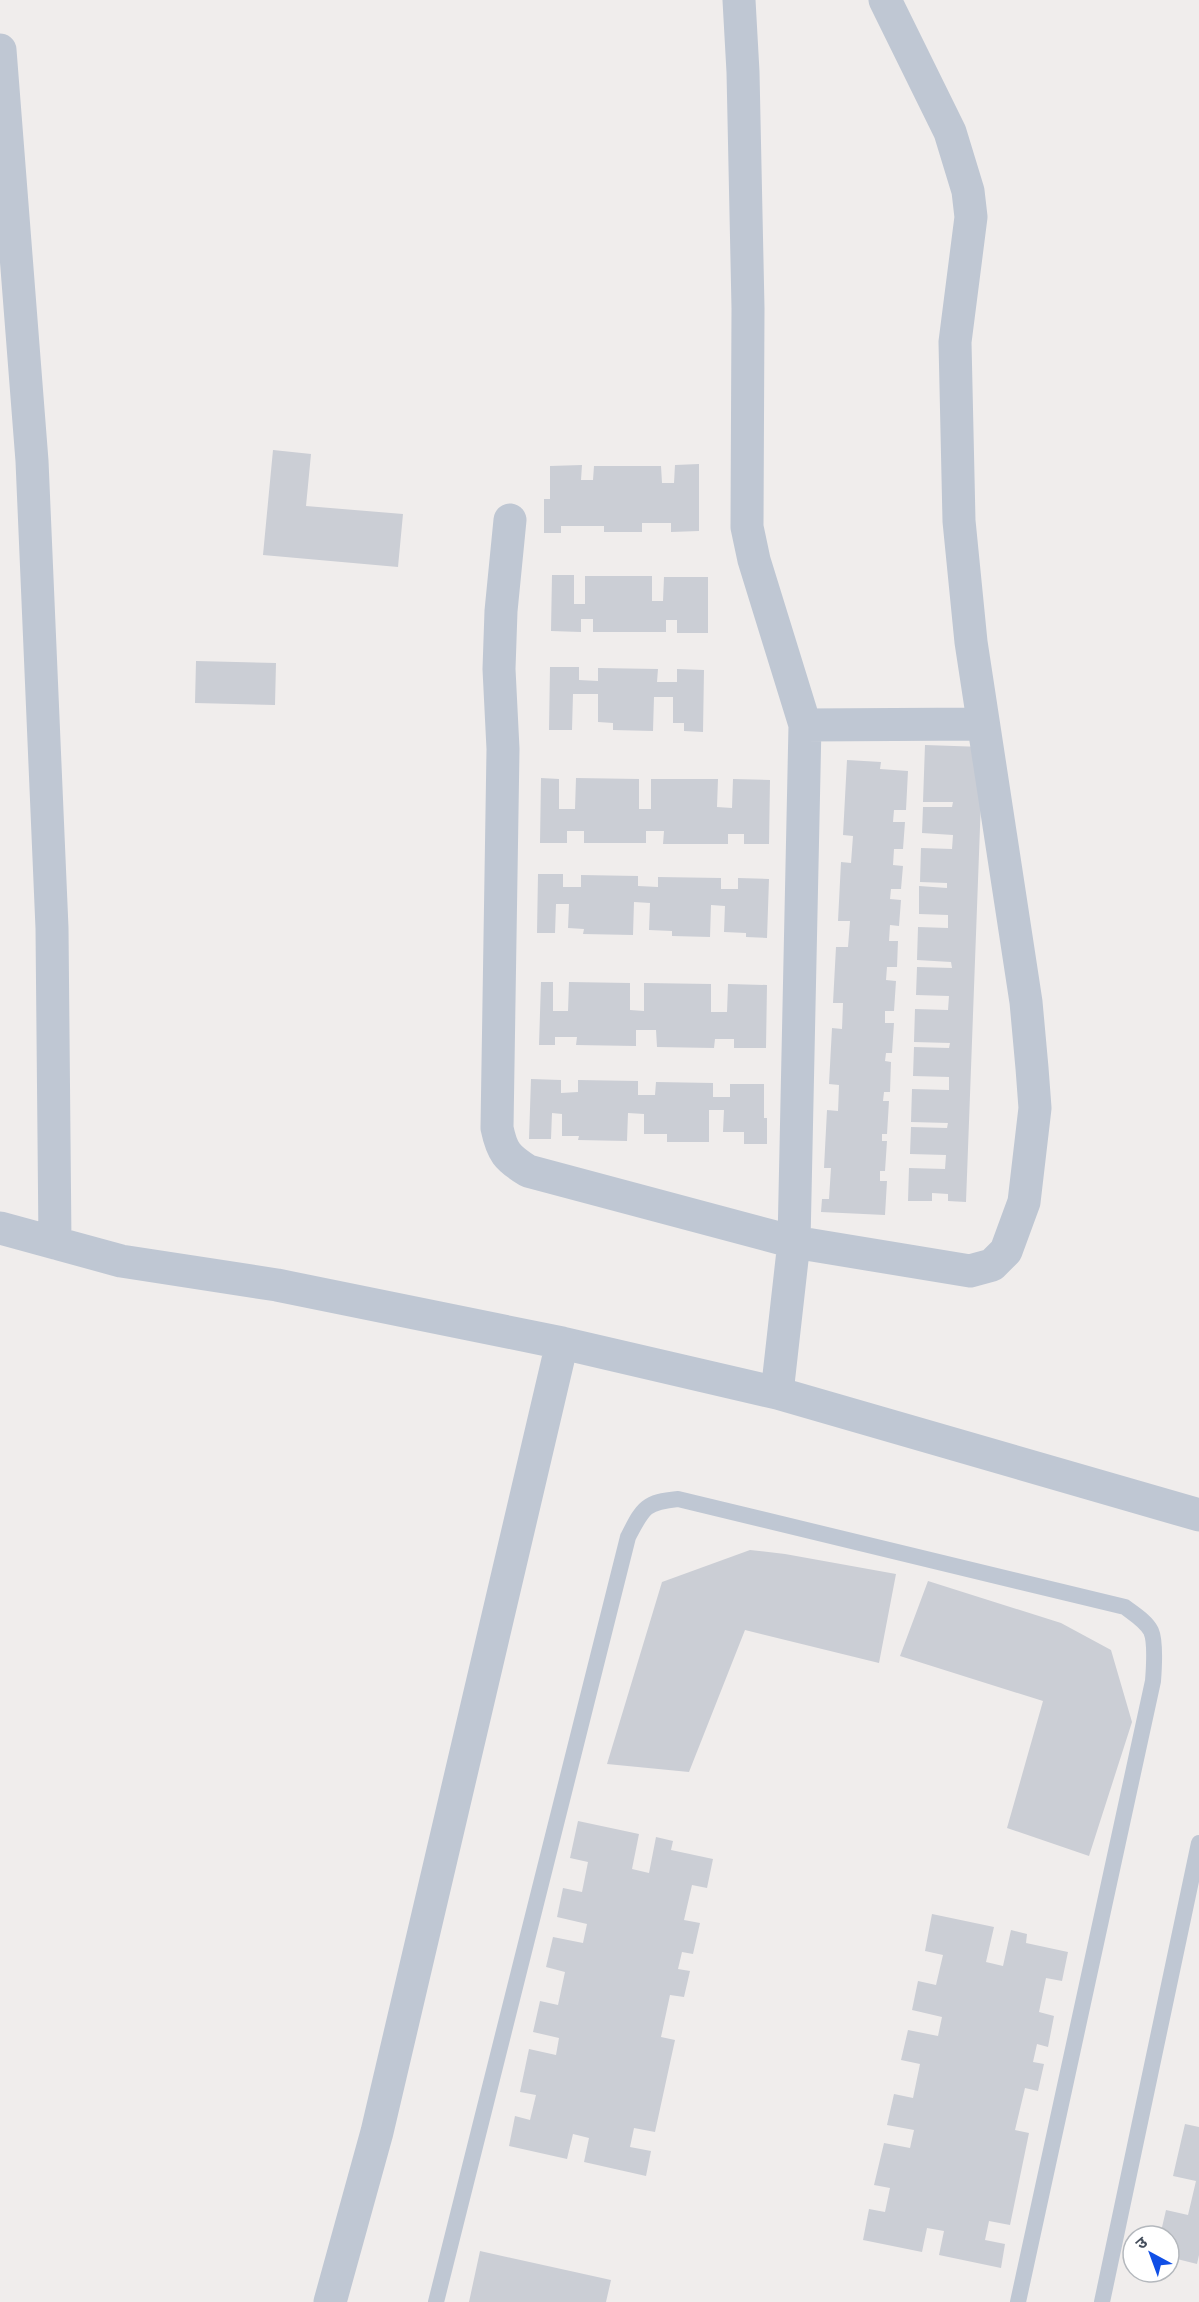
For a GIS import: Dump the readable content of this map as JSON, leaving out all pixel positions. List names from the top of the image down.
{
  "north": "top left"
}
